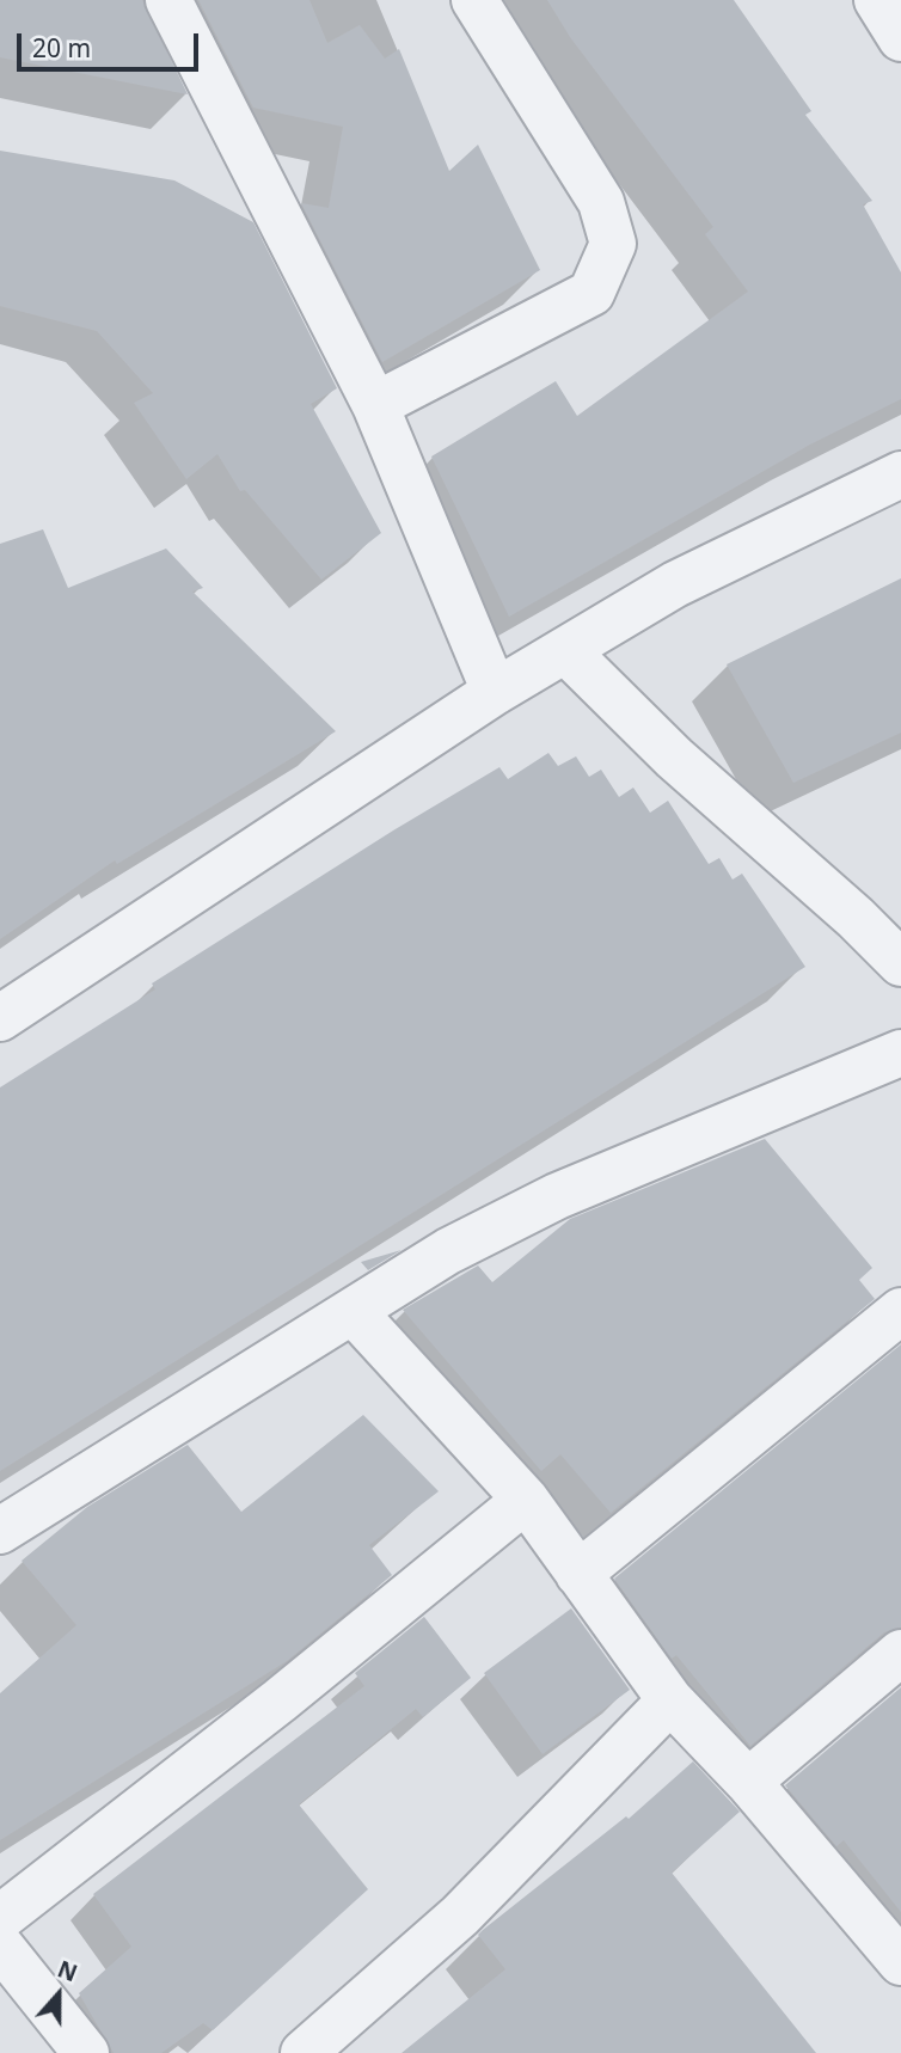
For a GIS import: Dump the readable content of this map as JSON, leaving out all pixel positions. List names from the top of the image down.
{
  "scale_bar": "20 m",
  "north": "top"
}
